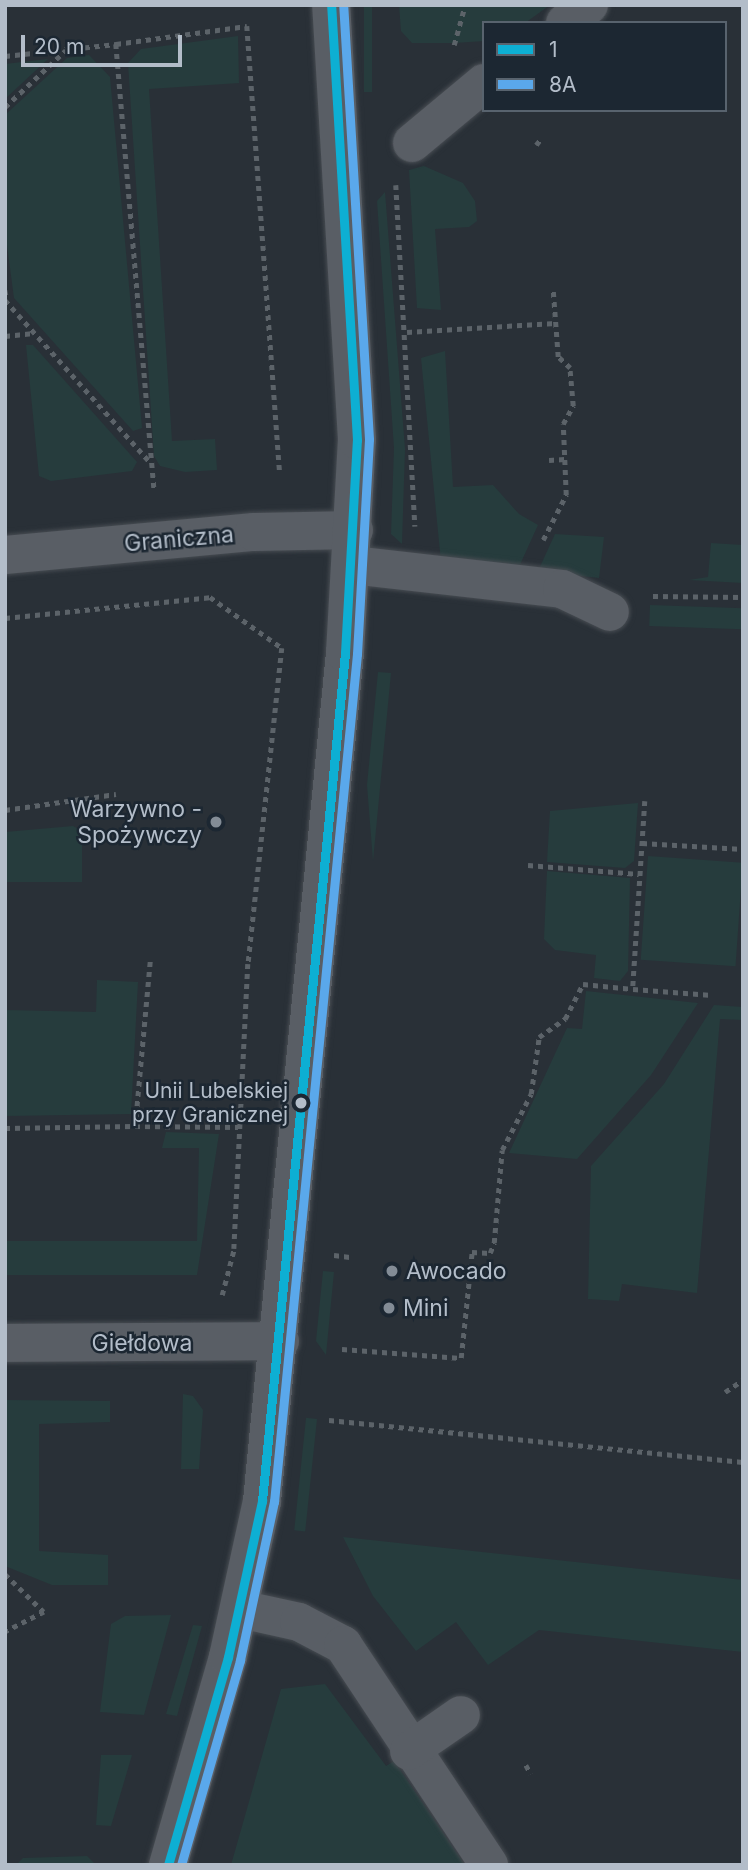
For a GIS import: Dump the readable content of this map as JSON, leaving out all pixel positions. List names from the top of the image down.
{
  "streets": {
    "street": ["Graniczna", "Giełdowa"]
  },
  "places": [
    "Warzywno - Spożywczy",
    "Unii Lubelskiej przy Granicznej",
    "Awocado",
    "Mini"
  ],
  "lines": ["transit line 1", "transit line 8A"],
  "legend": ["1", "8A"],
  "scale_bar": "20 m"
}
